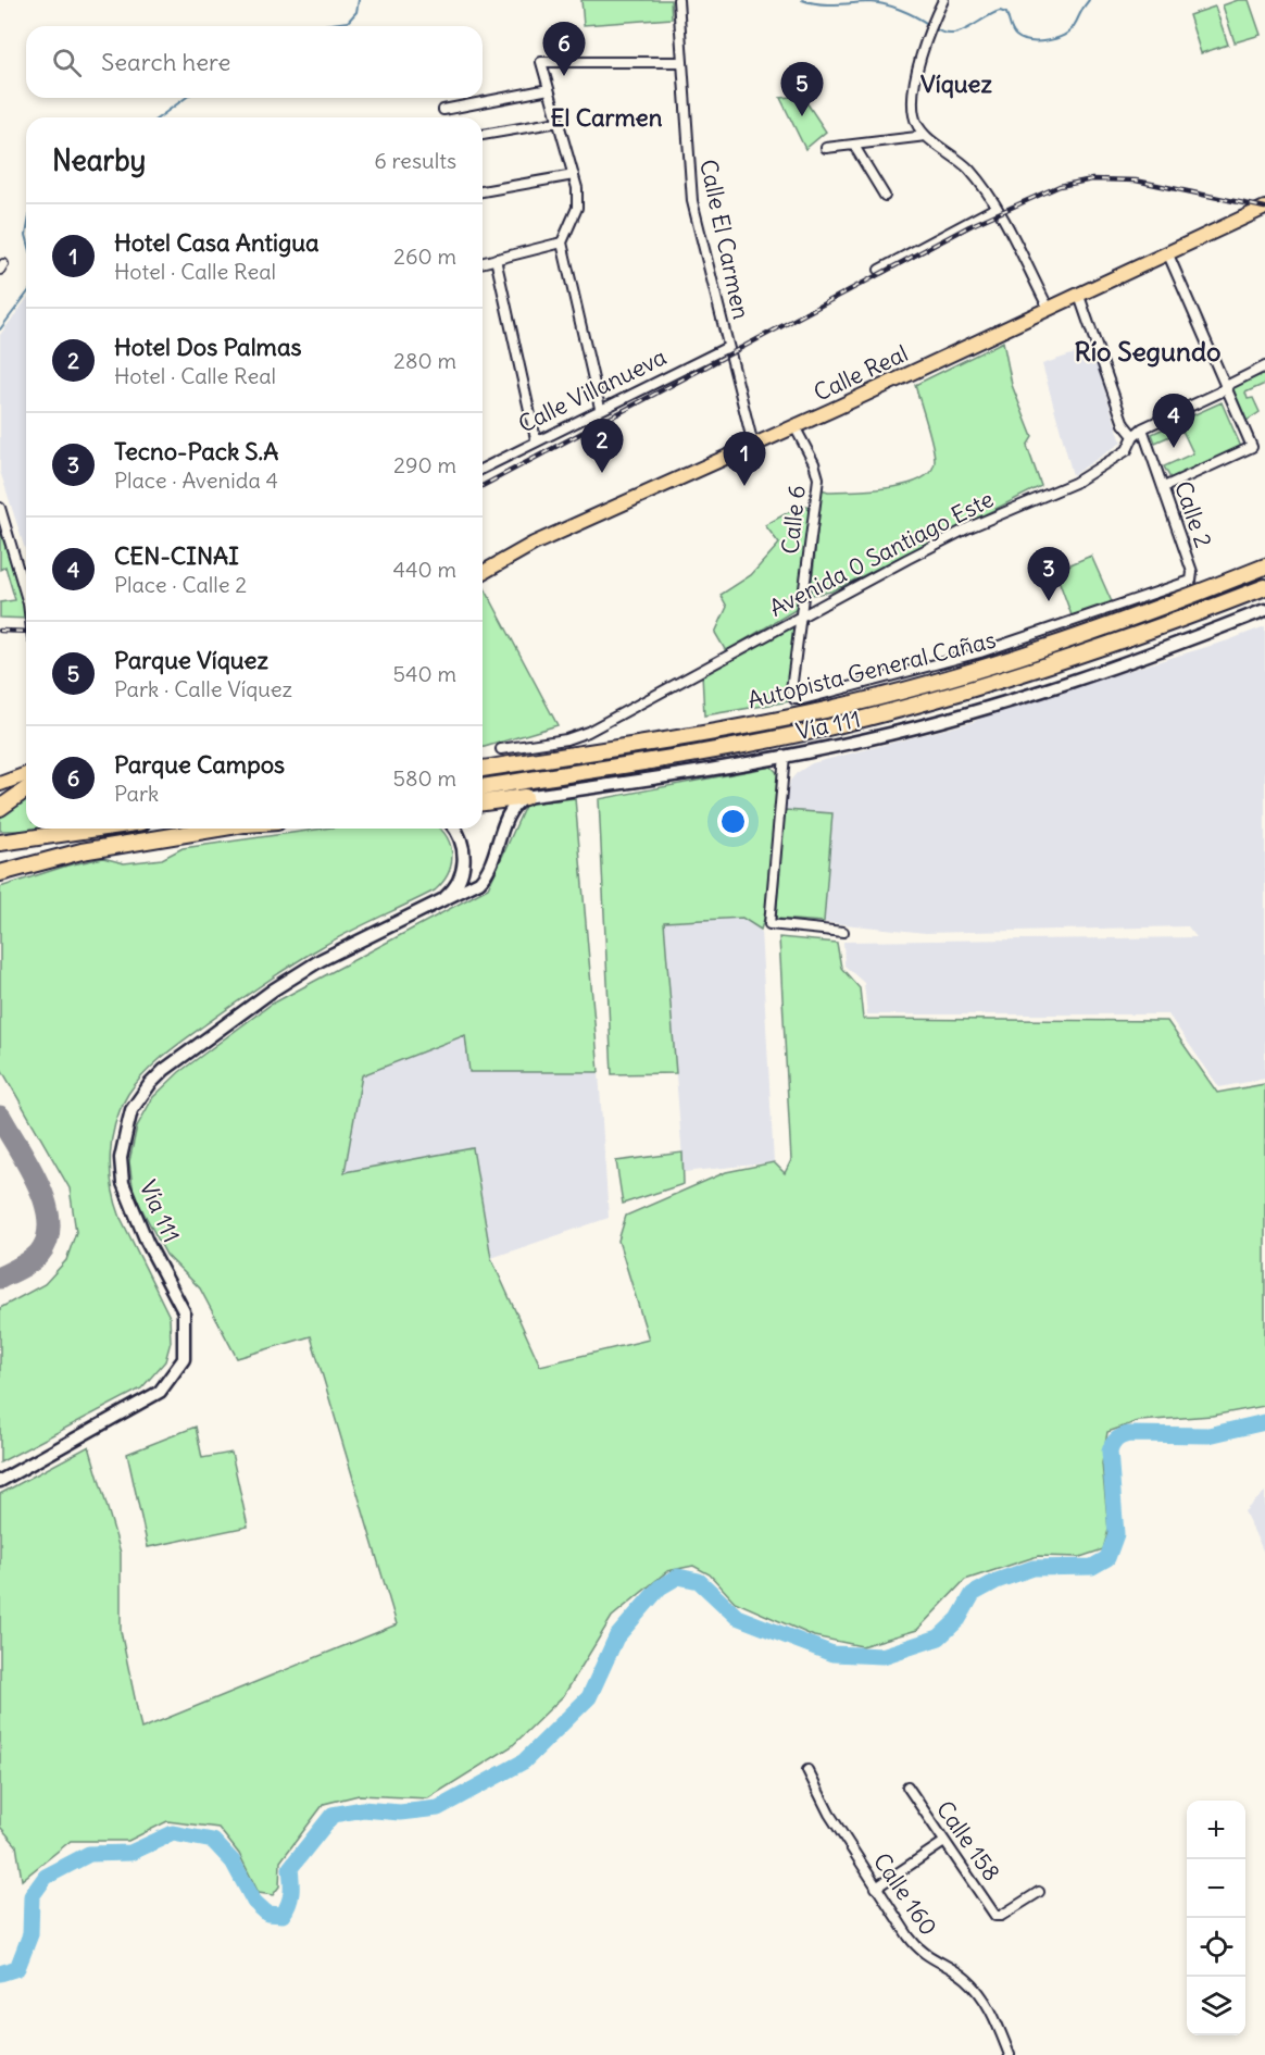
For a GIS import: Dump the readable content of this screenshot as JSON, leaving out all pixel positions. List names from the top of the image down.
{
  "streets": {
    "highway": ["Autopista General Cañas"],
    "main road": ["Calle Real", "Vía 111"],
    "street": [
      "Calle El Carmen",
      "Calle Villanueva",
      "Calle 2",
      "Calle 6",
      "Avenida 0 Santiago Este",
      "Calle 158",
      "Calle 160"
    ]
  },
  "crossings": [
    ["Calle El Carmen", "Calle Real"],
    ["Calle El Carmen", "Calle Villanueva"],
    ["Calle Real", "Calle 6"],
    ["Calle 2", "Calle 6"],
    ["Calle 2", "Avenida 0 Santiago Este"],
    ["Calle 6", "Avenida 0 Santiago Este"]
  ],
  "districts": ["Víquez", "El Carmen", "Río Segundo"],
  "page": {
    "pins": [
      "6",
      "5",
      "4",
      "2",
      "1",
      "3"
    ],
    "search": "Search here",
    "heading": ["Nearby", "6 results"],
    "list": [
      {
        "mark": "1",
        "name": "Hotel Casa Antigua",
        "note": "Hotel · Calle Real",
        "value": "260 m"
      },
      {
        "mark": "2",
        "name": "Hotel Dos Palmas",
        "note": "Hotel · Calle Real",
        "value": "280 m"
      },
      {
        "mark": "3",
        "name": "Tecno-Pack S.A",
        "note": "Place · Avenida 4",
        "value": "290 m"
      },
      {
        "mark": "4",
        "name": "CEN-CINAI",
        "note": "Place · Calle 2",
        "value": "440 m"
      },
      {
        "mark": "5",
        "name": "Parque Víquez",
        "note": "Park · Calle Víquez",
        "value": "540 m"
      },
      {
        "mark": "6",
        "name": "Parque Campos",
        "note": "Park",
        "value": "580 m"
      }
    ],
    "map_buttons": ["+", "−"]
  }
}
